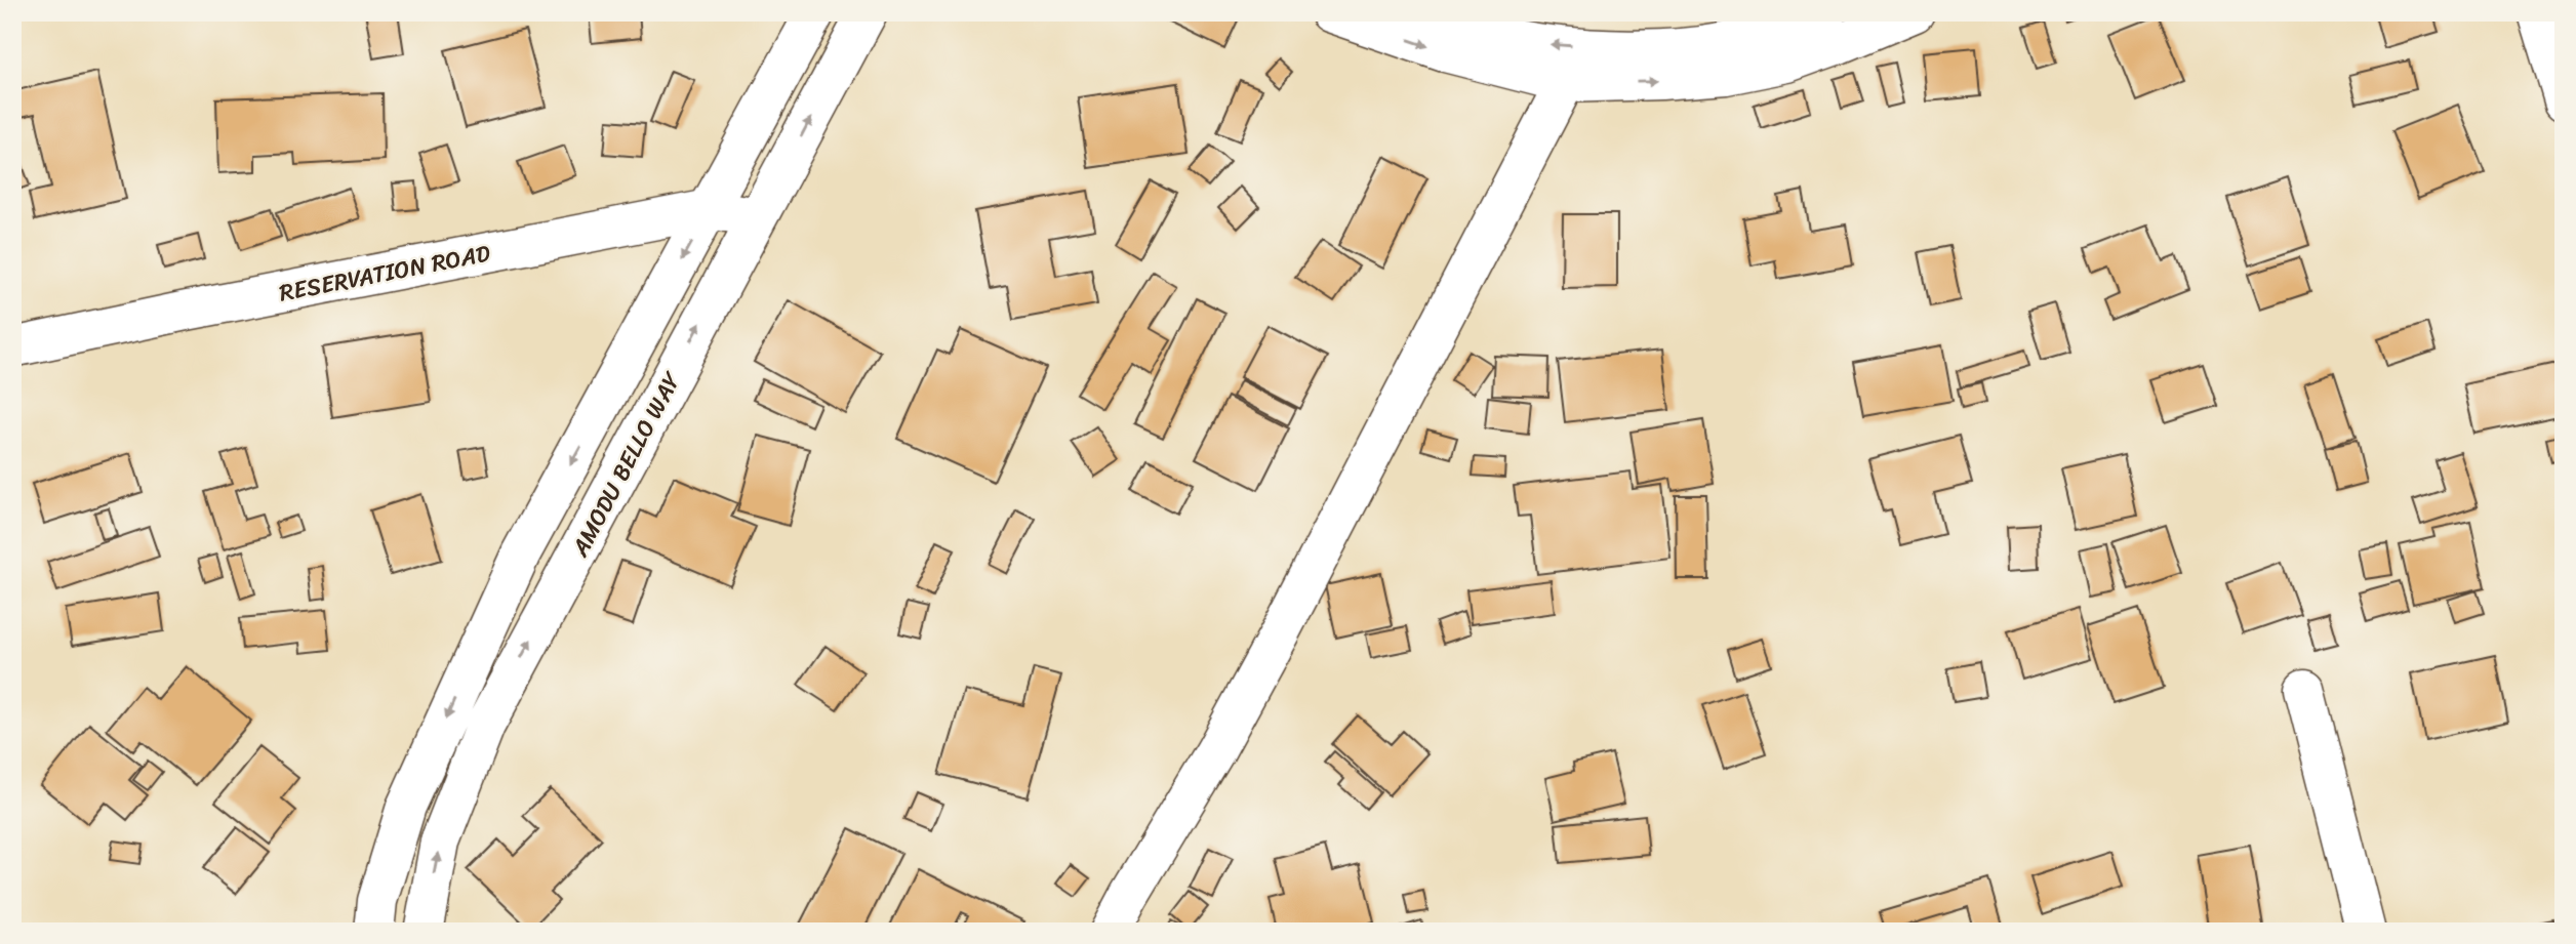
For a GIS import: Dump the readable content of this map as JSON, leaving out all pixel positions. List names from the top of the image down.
{
  "streets": {
    "main road": ["RESERVATION ROAD", "AMODU BELLO WAY"]
  },
  "crossings": [
    ["RESERVATION ROAD", "AMODU BELLO WAY"]
  ]
}
